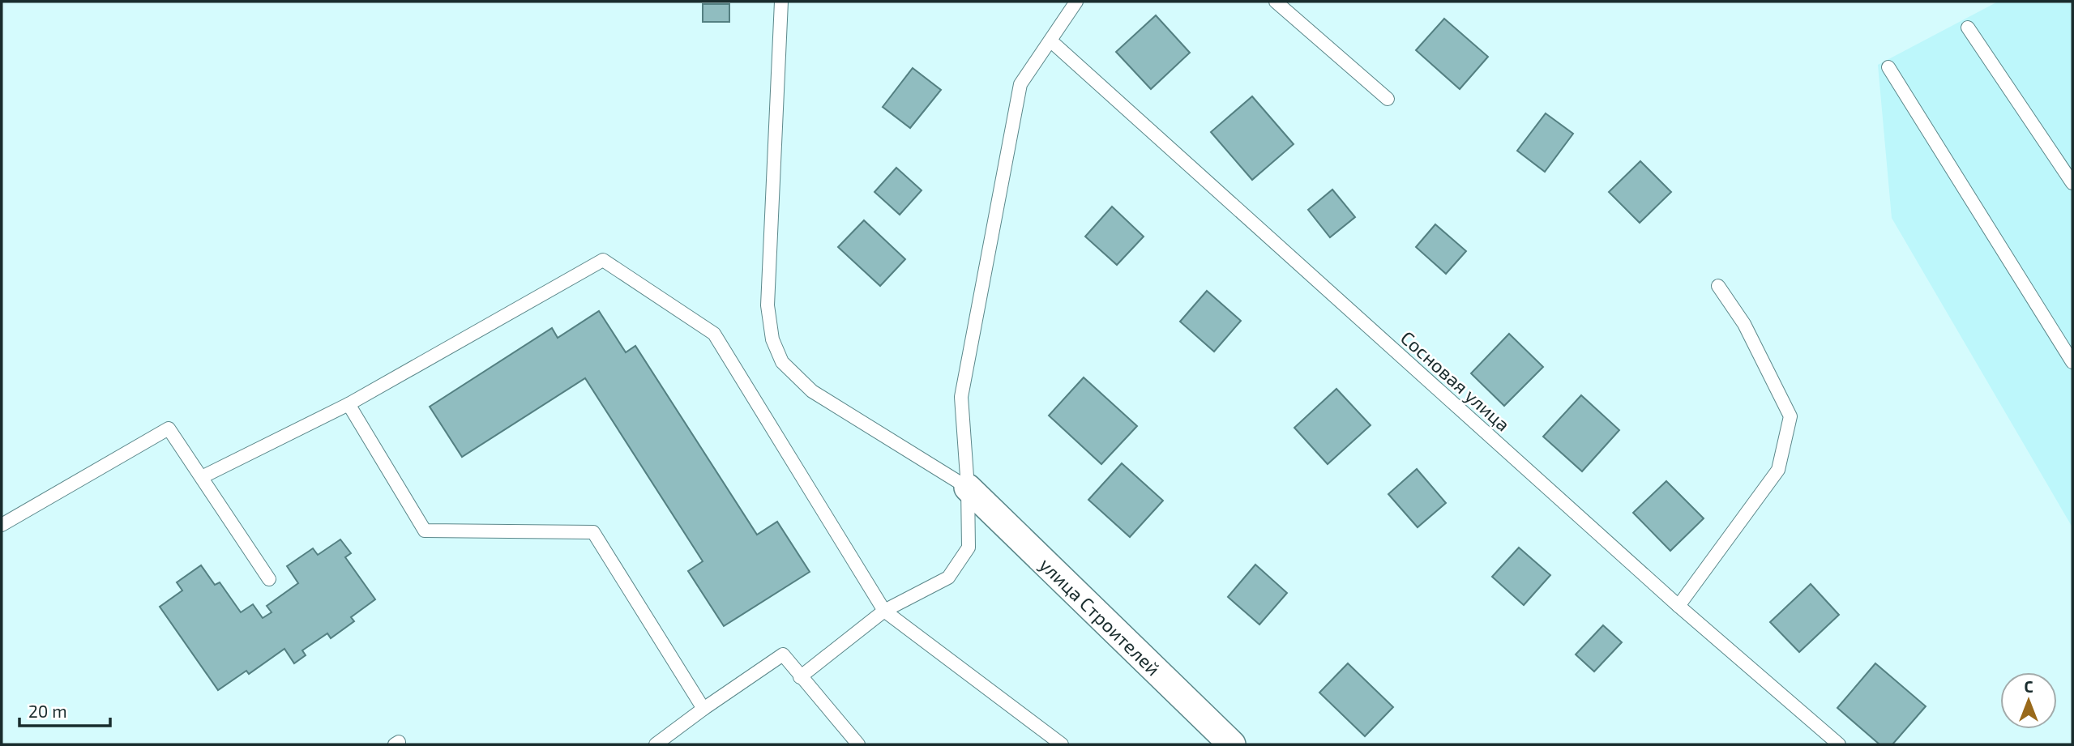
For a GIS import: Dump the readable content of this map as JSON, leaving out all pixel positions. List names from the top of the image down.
{
  "streets": {
    "street": ["улица Строителей"],
    "lane": ["Сосновая улица"]
  },
  "scale_bar": "20 m",
  "north": "top"
}
